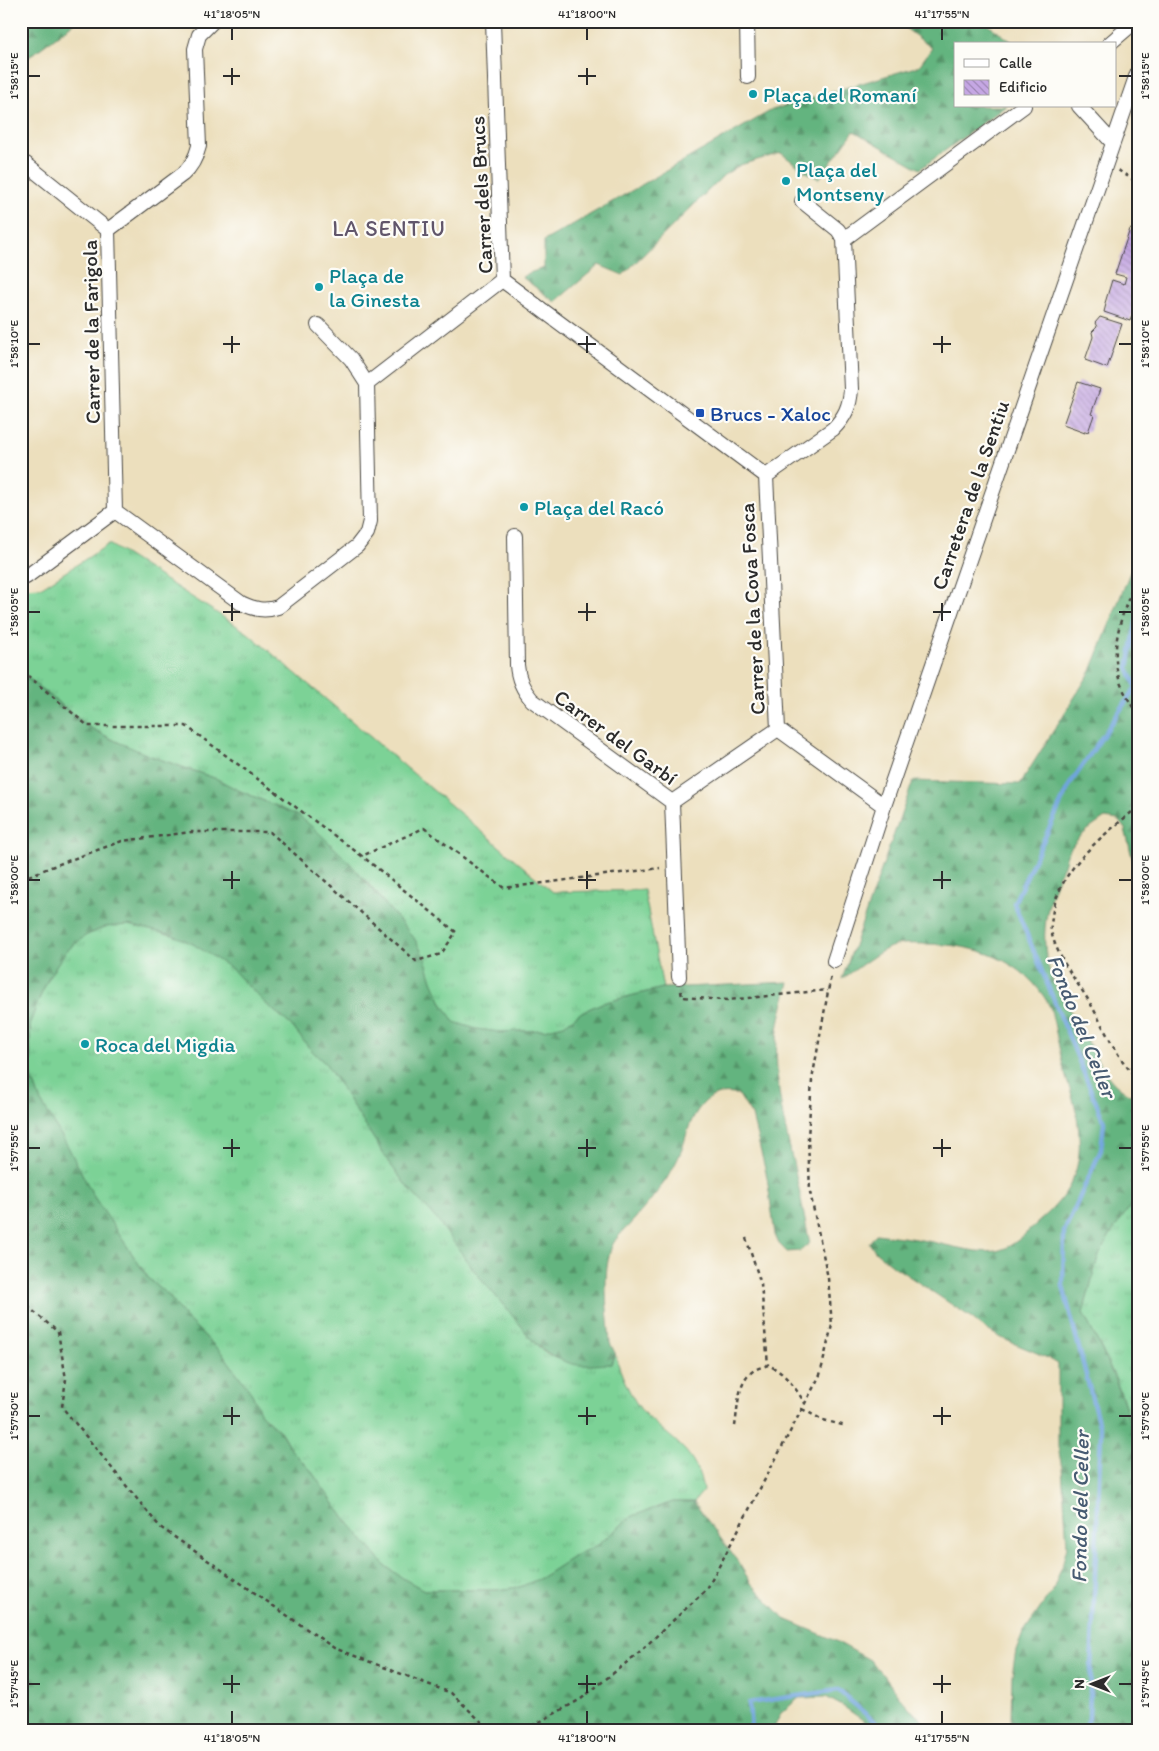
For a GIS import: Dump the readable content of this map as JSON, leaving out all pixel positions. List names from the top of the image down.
{
  "streets": {
    "street": [
      "Carrer dels Brucs",
      "Carrer de la Farigola",
      "Carretera de la Sentiu",
      "Carrer de la Cova Fosca",
      "Carrer del Garbí"
    ]
  },
  "crossings": [
    ["Carrer dels Brucs", "Carrer de la Cova Fosca"],
    ["Carretera de la Sentiu", "Carrer de la Cova Fosca"]
  ],
  "districts": ["LA SENTIU"],
  "water": ["Fondo del Celler"],
  "places": {
    "other": [
      "Plaça del Romaní",
      "Plaça del Montseny",
      "Plaça de la Ginesta",
      "Plaça del Racó",
      "Roca del Migdia"
    ],
    "transit": ["Brucs - Xaloc"]
  },
  "legend": ["Calle", "Edificio"],
  "north": "left",
  "coordinates": [
    "41°18'05\"N",
    "41°18'00\"N",
    "41°17'55\"N",
    "1°58'15\"E",
    "1°58'10\"E",
    "1°58'05\"E",
    "1°58'00\"E",
    "1°57'55\"E",
    "1°57'50\"E",
    "1°57'45\"E"
  ]
}
